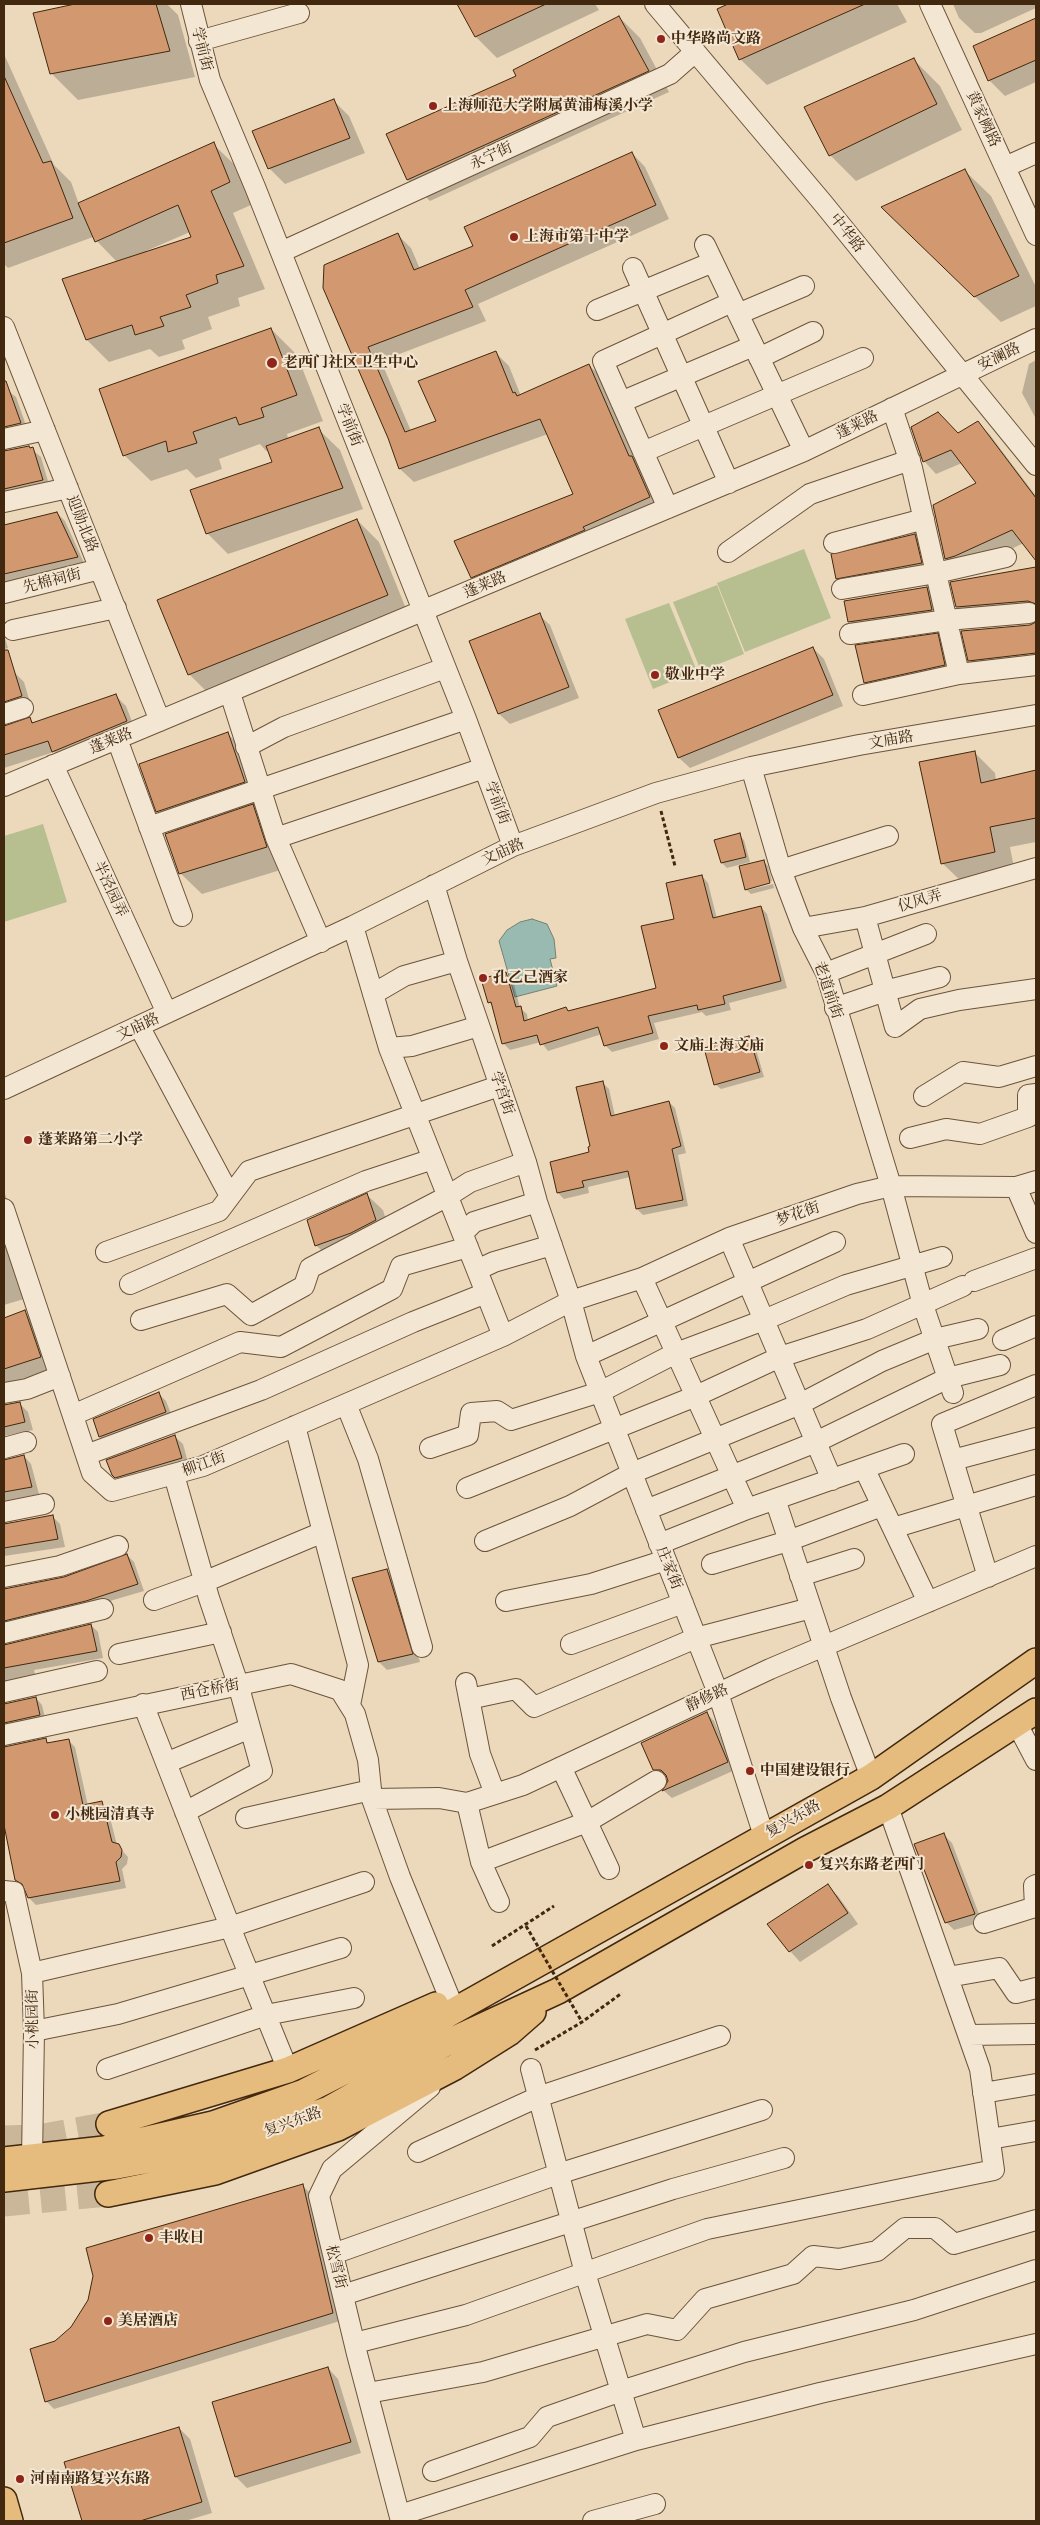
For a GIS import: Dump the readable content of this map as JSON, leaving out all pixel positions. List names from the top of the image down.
{
  "streets": {
    "main road": ["复兴东路"],
    "street": [
      "学前街",
      "黄家阙路",
      "永宁街",
      "中华路",
      "安澜路",
      "蓬莱路",
      "迎勋北路",
      "先棉祠街",
      "文庙路",
      "半泾园弄",
      "仪风弄",
      "老道前街",
      "学宫街",
      "梦花街",
      "柳江街",
      "庄家街",
      "西仓桥街",
      "静修路",
      "小桃园街",
      "松雪街"
    ]
  },
  "crossings": [
    ["学前街", "永宁街"],
    ["学前街", "蓬莱路"],
    ["学前街", "文庙路"],
    ["永宁街", "中华路"],
    ["中华路", "安澜路"],
    ["中华路", "蓬莱路"],
    ["安澜路", "蓬莱路"],
    ["蓬莱路", "迎勋北路"],
    ["蓬莱路", "半泾园弄"],
    ["迎勋北路", "先棉祠街"],
    ["文庙路", "半泾园弄"],
    ["文庙路", "老道前街"],
    ["文庙路", "学宫街"],
    ["仪风弄", "老道前街"],
    ["老道前街", "梦花街"],
    ["学宫街", "梦花街"],
    ["学宫街", "柳江街"],
    ["学宫街", "庄家街"],
    ["梦花街", "柳江街"],
    ["梦花街", "庄家街"],
    ["柳江街", "庄家街"],
    ["庄家街", "静修路"],
    ["庄家街", "复兴东路"],
    ["西仓桥街", "静修路"],
    ["复兴东路", "小桃园街"],
    ["复兴东路", "松雪街"]
  ],
  "places": [
    "中华路尚文路",
    "上海师范大学附属黄浦梅溪小学",
    "上海市第十中学",
    "老西门社区卫生中心",
    "敬业中学",
    "孔乙己酒家",
    "文庙上海文庙",
    "蓬莱路第二小学",
    "中国建设银行",
    "小桃园清真寺",
    "复兴东路老西门",
    "丰收日",
    "美居酒店",
    "河南南路复兴东路"
  ]
}
